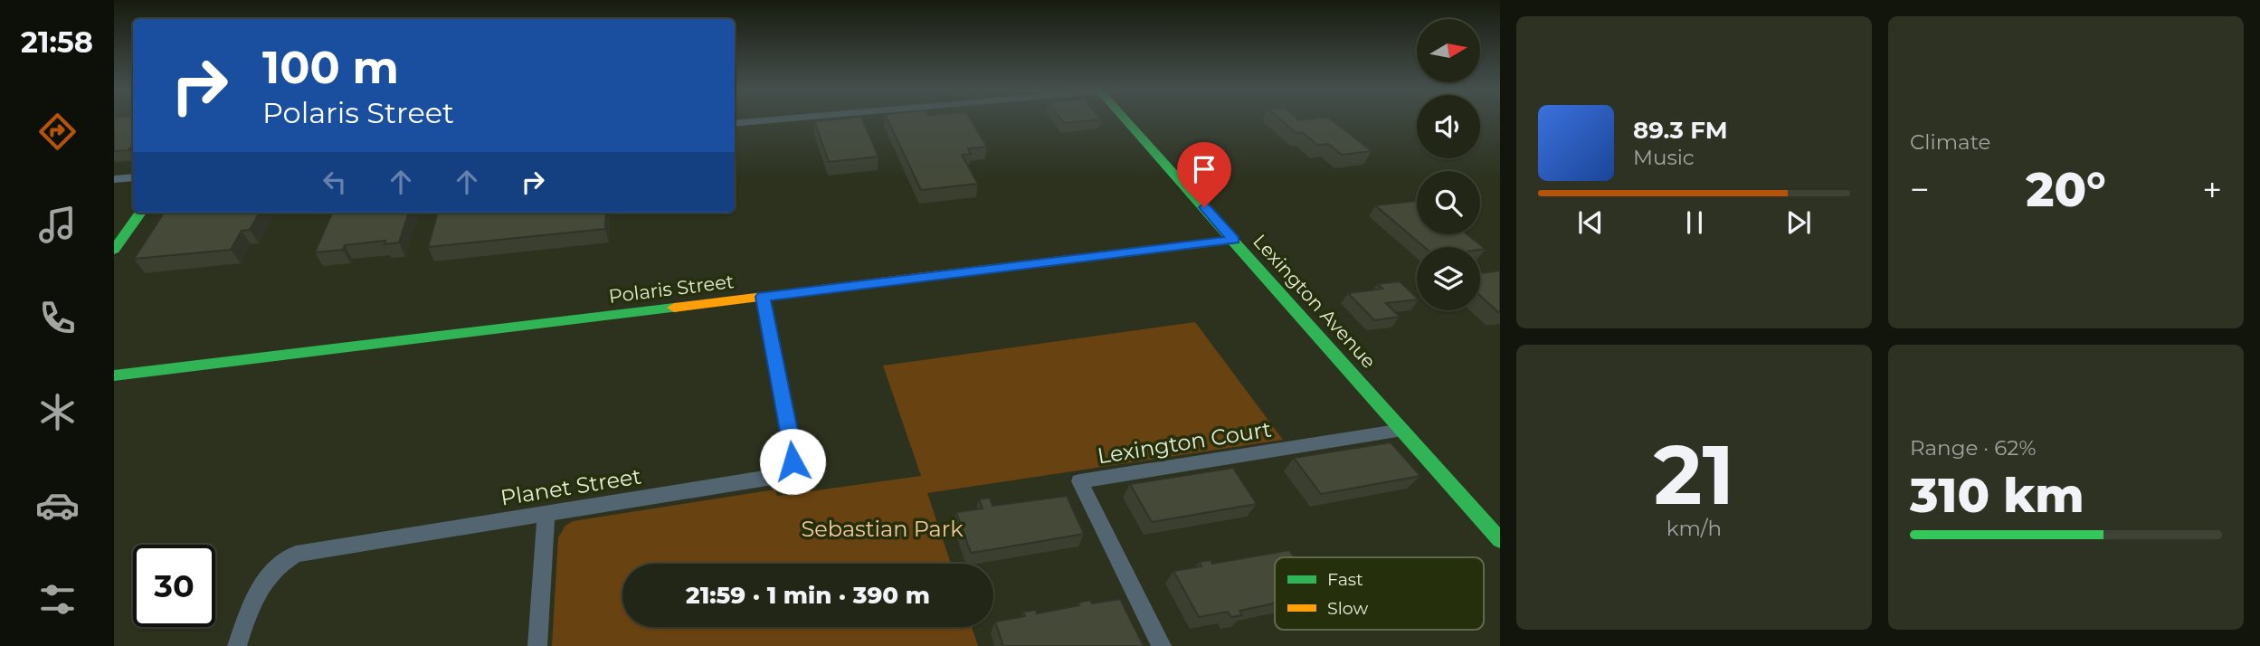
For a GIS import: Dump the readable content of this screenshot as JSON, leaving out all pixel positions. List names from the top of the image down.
{
  "streets": {
    "street": [
      "Polaris Street",
      "Lexington Avenue",
      "Lexington Court",
      "Planet Street"
    ]
  },
  "crossings": [
    ["Polaris Street", "Lexington Avenue"],
    ["Polaris Street", "Planet Street"],
    ["Lexington Avenue", "Lexington Court"]
  ],
  "parks": ["Sebastian Park"],
  "legend": ["Fast", "Slow"],
  "north": "right",
  "page": {
    "tabs": "21:58",
    "tile": [
      "Climate",
      ["21", "km/h"],
      ["Range · 62%", "310 km"]
    ],
    "turn": ["100 m", "Polaris Street"],
    "song": ["89.3 FM", "Music"],
    "heat": ["−", "20°", "+"],
    "limit": "30",
    "trip": "21:59 · 1 min · 390 m"
  }
}
